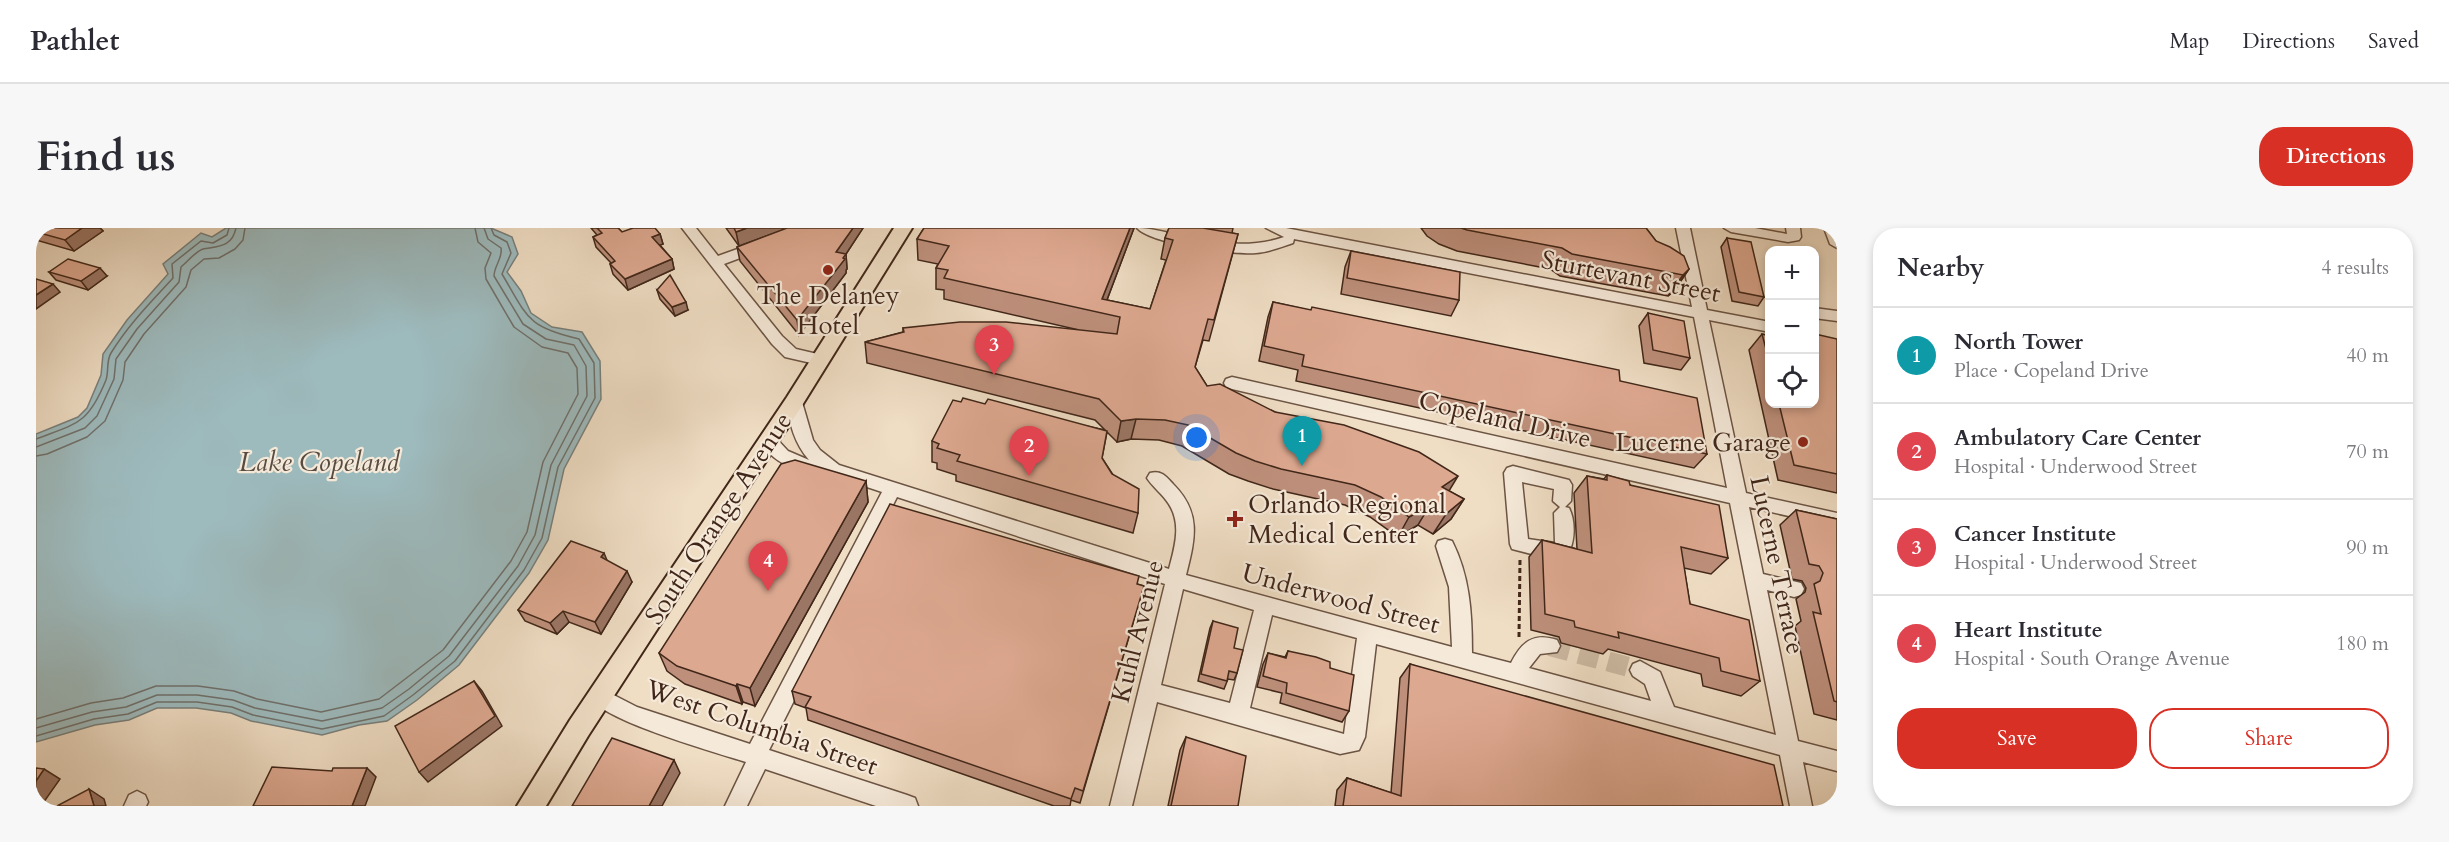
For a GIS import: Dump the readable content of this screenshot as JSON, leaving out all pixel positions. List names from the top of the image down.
{
  "streets": {
    "main road": ["South Orange Avenue"],
    "street": [
      "Sturtevant Street",
      "Copeland Drive",
      "Lucerne Terrace",
      "Underwood Street",
      "Kuhl Avenue",
      "West Columbia Street"
    ]
  },
  "crossings": [
    ["Sturtevant Street", "Lucerne Terrace"],
    ["Copeland Drive", "Lucerne Terrace"],
    ["South Orange Avenue", "Underwood Street"],
    ["South Orange Avenue", "West Columbia Street"],
    ["Lucerne Terrace", "Underwood Street"],
    ["Underwood Street", "Kuhl Avenue"]
  ],
  "water": ["Lake Copeland"],
  "places": {
    "other": ["The Delaney Hotel", "Lucerne Garage"],
    "health": ["Orlando Regional Medical Center"]
  },
  "page": {
    "header": "Pathlet",
    "nav": ["Map", "Directions", "Saved"],
    "buttons": [
      "Directions",
      ["Save", "Share"]
    ],
    "title": "Find us",
    "heading": ["Nearby", "4 results"],
    "map_buttons": ["+", "−"],
    "list": [
      {
        "mark": "1",
        "name": "North Tower",
        "note": "Place · Copeland Drive",
        "value": "40 m"
      },
      {
        "mark": "2",
        "name": "Ambulatory Care Center",
        "note": "Hospital · Underwood Street",
        "value": "70 m"
      },
      {
        "mark": "3",
        "name": "Cancer Institute",
        "note": "Hospital · Underwood Street",
        "value": "90 m"
      },
      {
        "mark": "4",
        "name": "Heart Institute",
        "note": "Hospital · South Orange Avenue",
        "value": "180 m"
      }
    ],
    "pins": [
      "3",
      "1",
      "2",
      "4"
    ]
  }
}
